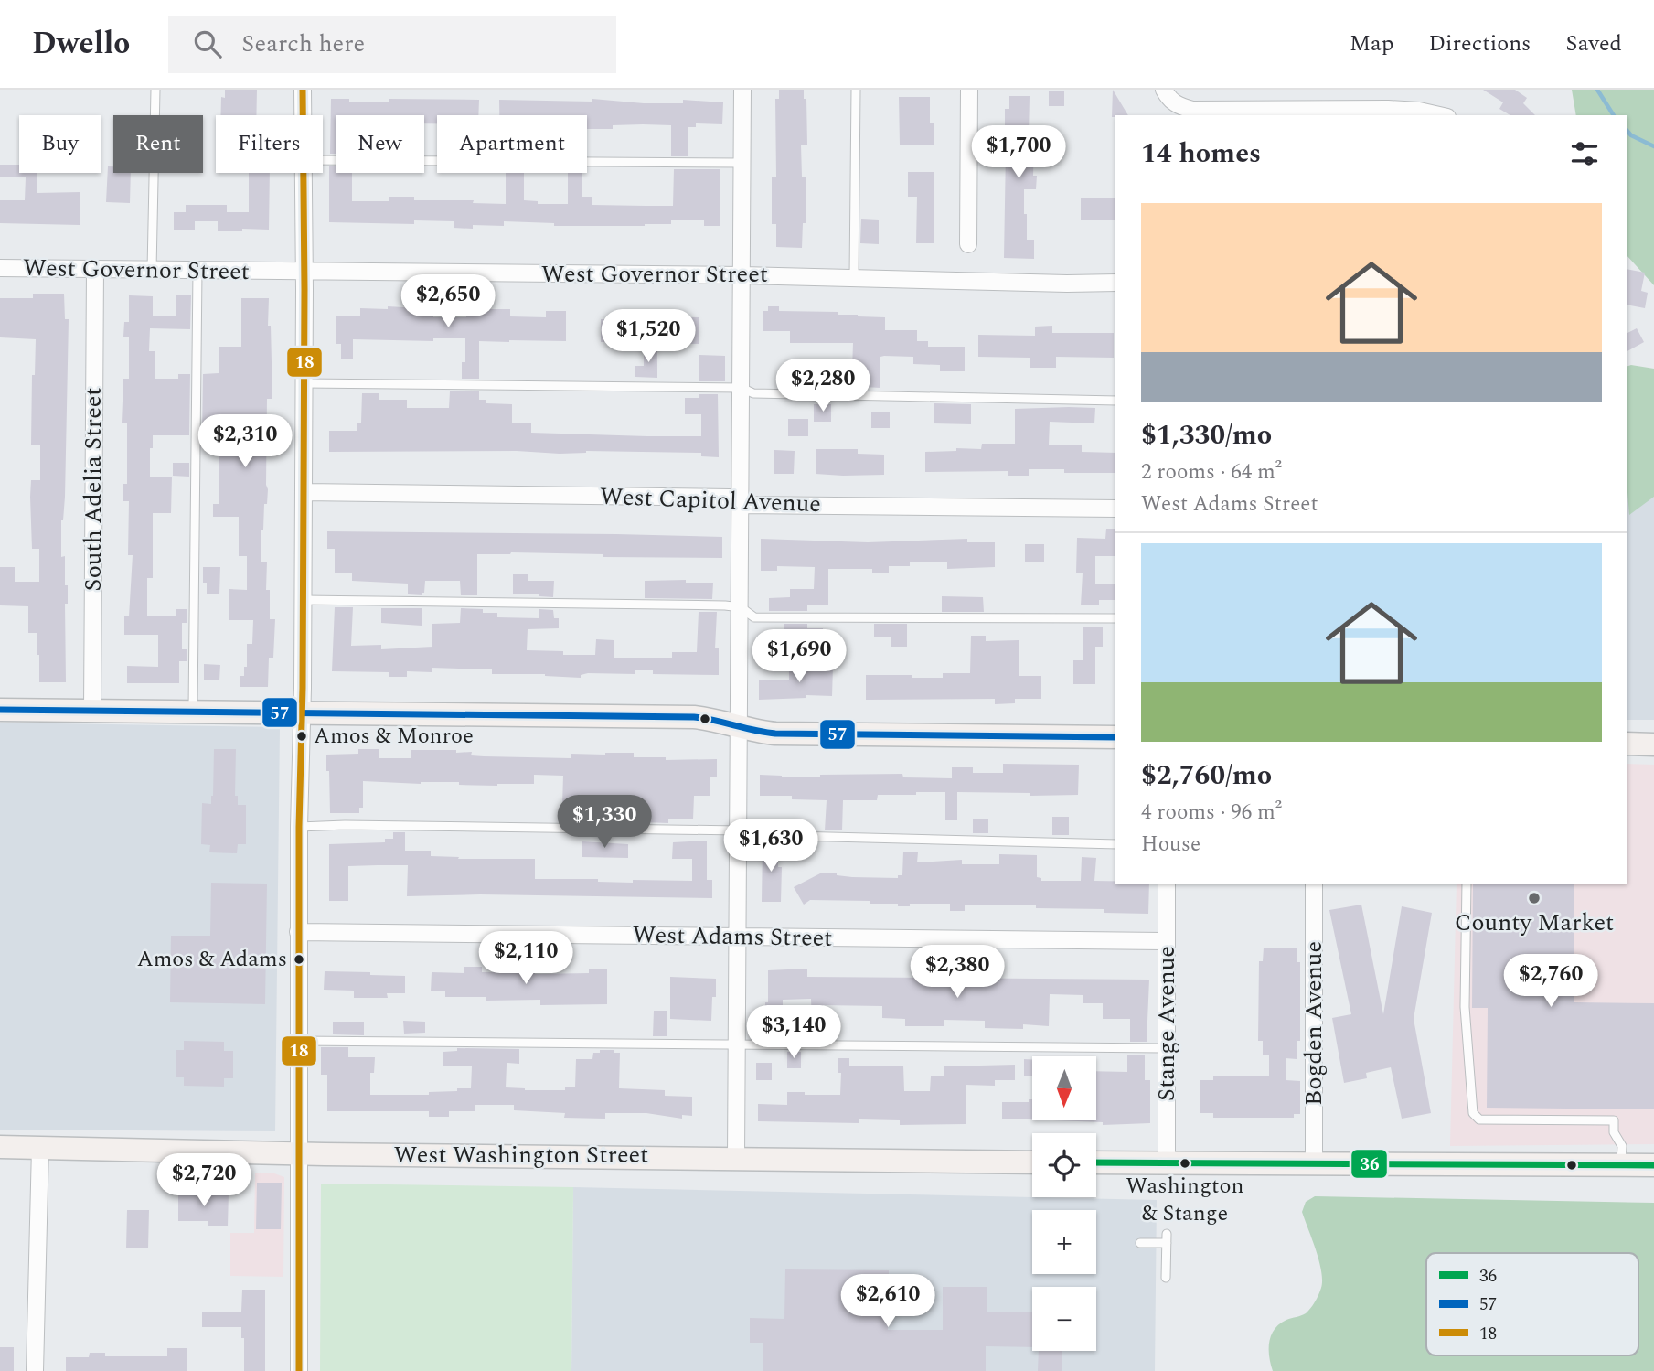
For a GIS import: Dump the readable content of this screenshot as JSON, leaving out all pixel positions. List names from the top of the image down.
{
  "streets": {
    "street": [
      "West Governor Street",
      "South Adelia Street",
      "West Capitol Avenue",
      "West Adams Street",
      "Stange Avenue",
      "Bogden Avenue",
      "West Washington Street"
    ]
  },
  "crossings": [
    ["West Governor Street", "South Adelia Street"],
    ["West Adams Street", "Stange Avenue"]
  ],
  "places": [
    "Amos & Monroe",
    "County Market",
    "Amos & Adams",
    "Washington & Stange"
  ],
  "lines": ["transit line 18", "transit line 57", "transit line 36"],
  "legend": ["36", "57", "18"],
  "north": "bottom",
  "page": {
    "header": "Dwello",
    "search": "Search here",
    "nav": ["Map", "Directions", "Saved"],
    "chip": [
      "Buy",
      "Rent",
      "Filters",
      "New",
      "Apartment"
    ],
    "heading": "14 homes",
    "price": [
      "$1,700",
      "$2,650",
      "$1,520",
      "$2,280",
      "$2,310",
      "$1,690",
      "$1,330",
      "$1,630",
      "$2,110",
      "$2,380",
      "$2,760",
      "$3,140",
      "$2,720",
      "$2,610"
    ],
    "list": [
      {
        "name": "$1,330/mo",
        "note": "2 rooms · 64 m² · West Adams Street"
      },
      {
        "name": "$2,760/mo",
        "note": "4 rooms · 96 m² · House"
      }
    ],
    "map_buttons": ["+", "−"]
  }
}
